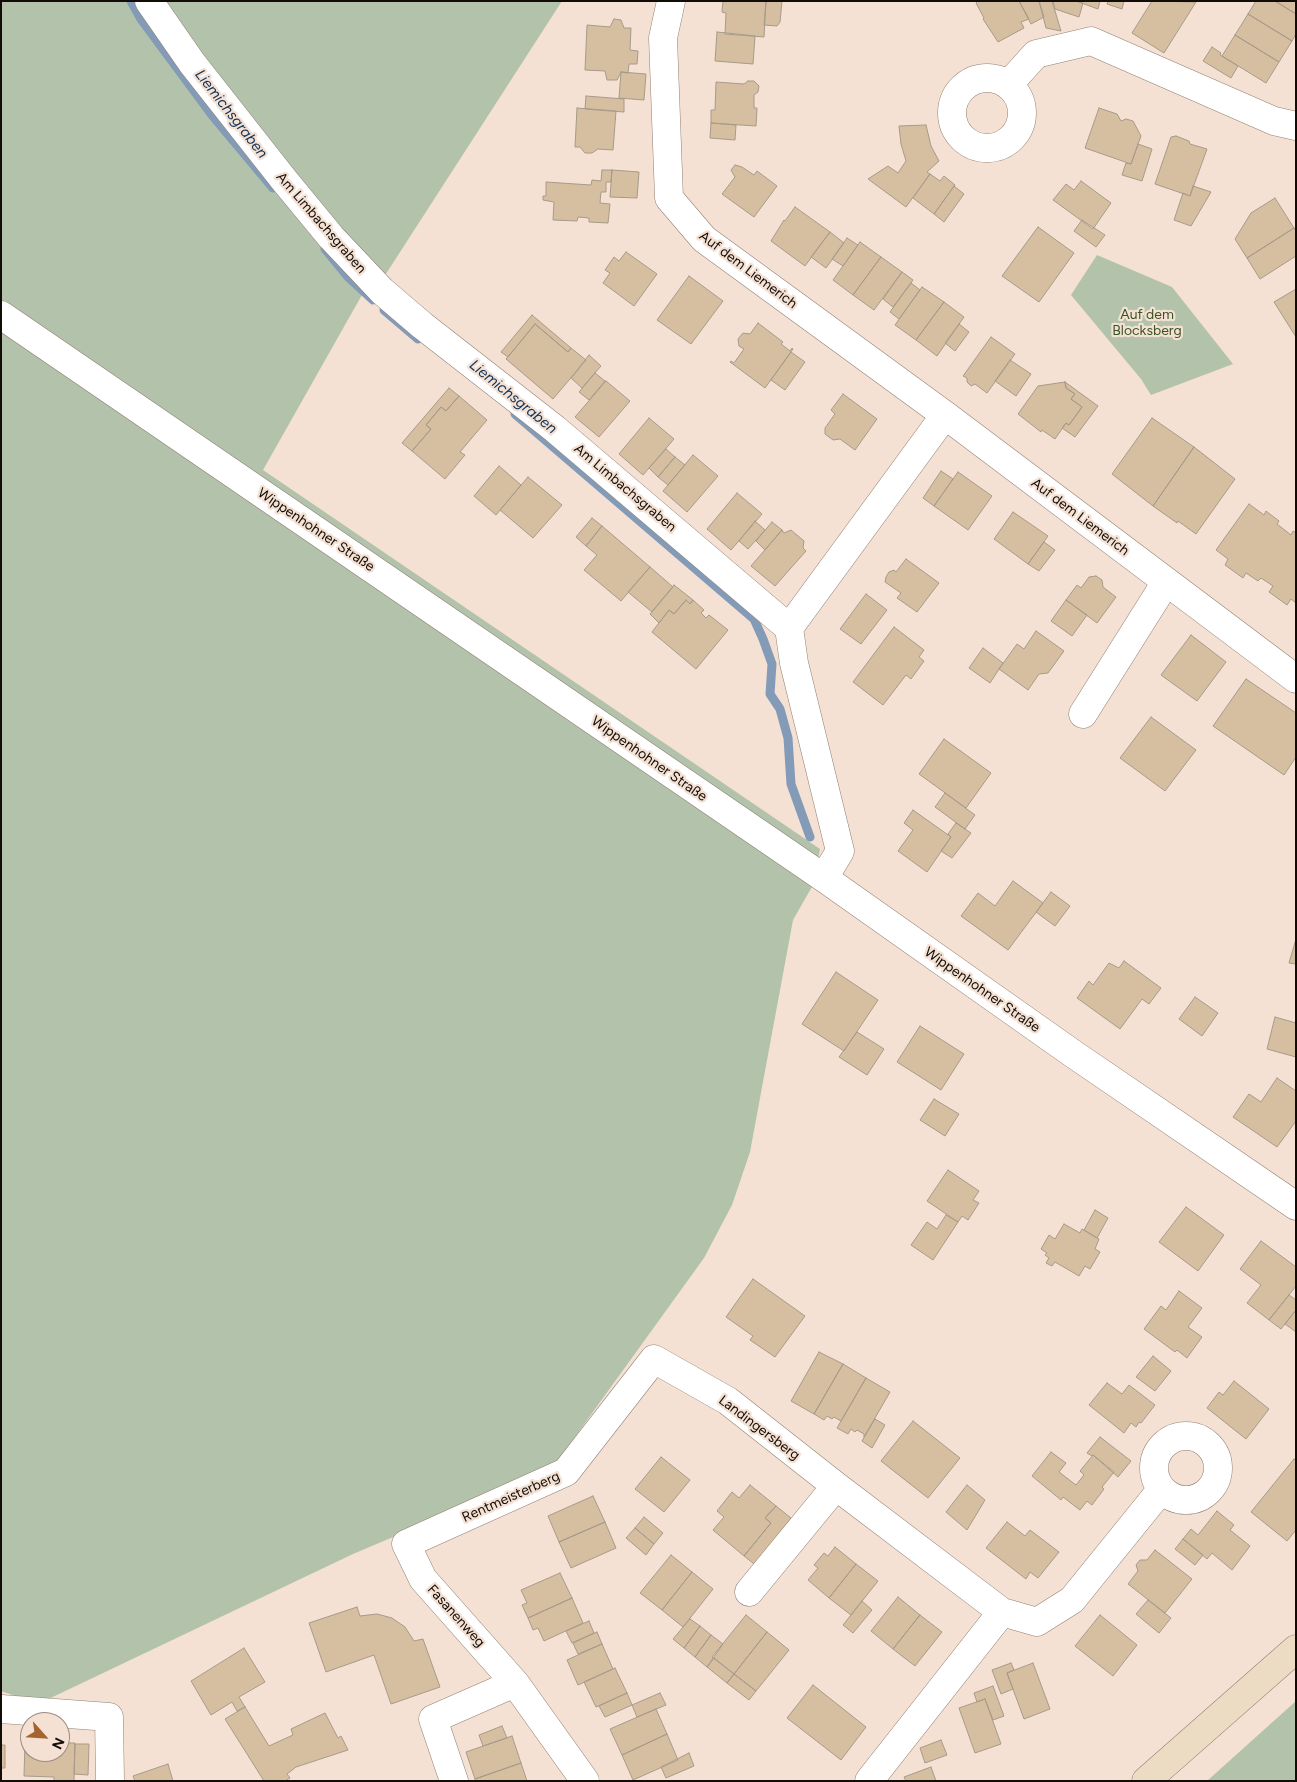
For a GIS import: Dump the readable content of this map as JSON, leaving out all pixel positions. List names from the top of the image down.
{
  "streets": {
    "street": [
      "Am Limbachsgraben",
      "Auf dem Liemerich",
      "Wippenhohner Straße",
      "Landingersberg",
      "Rentmeisterberg",
      "Fasanenweg"
    ]
  },
  "crossings": [
    ["Landingersberg", "Rentmeisterberg"],
    ["Rentmeisterberg", "Fasanenweg"]
  ],
  "water": ["Liemichsgraben"],
  "parks": ["Auf dem Blocksberg"],
  "north": "bottom right"
}
